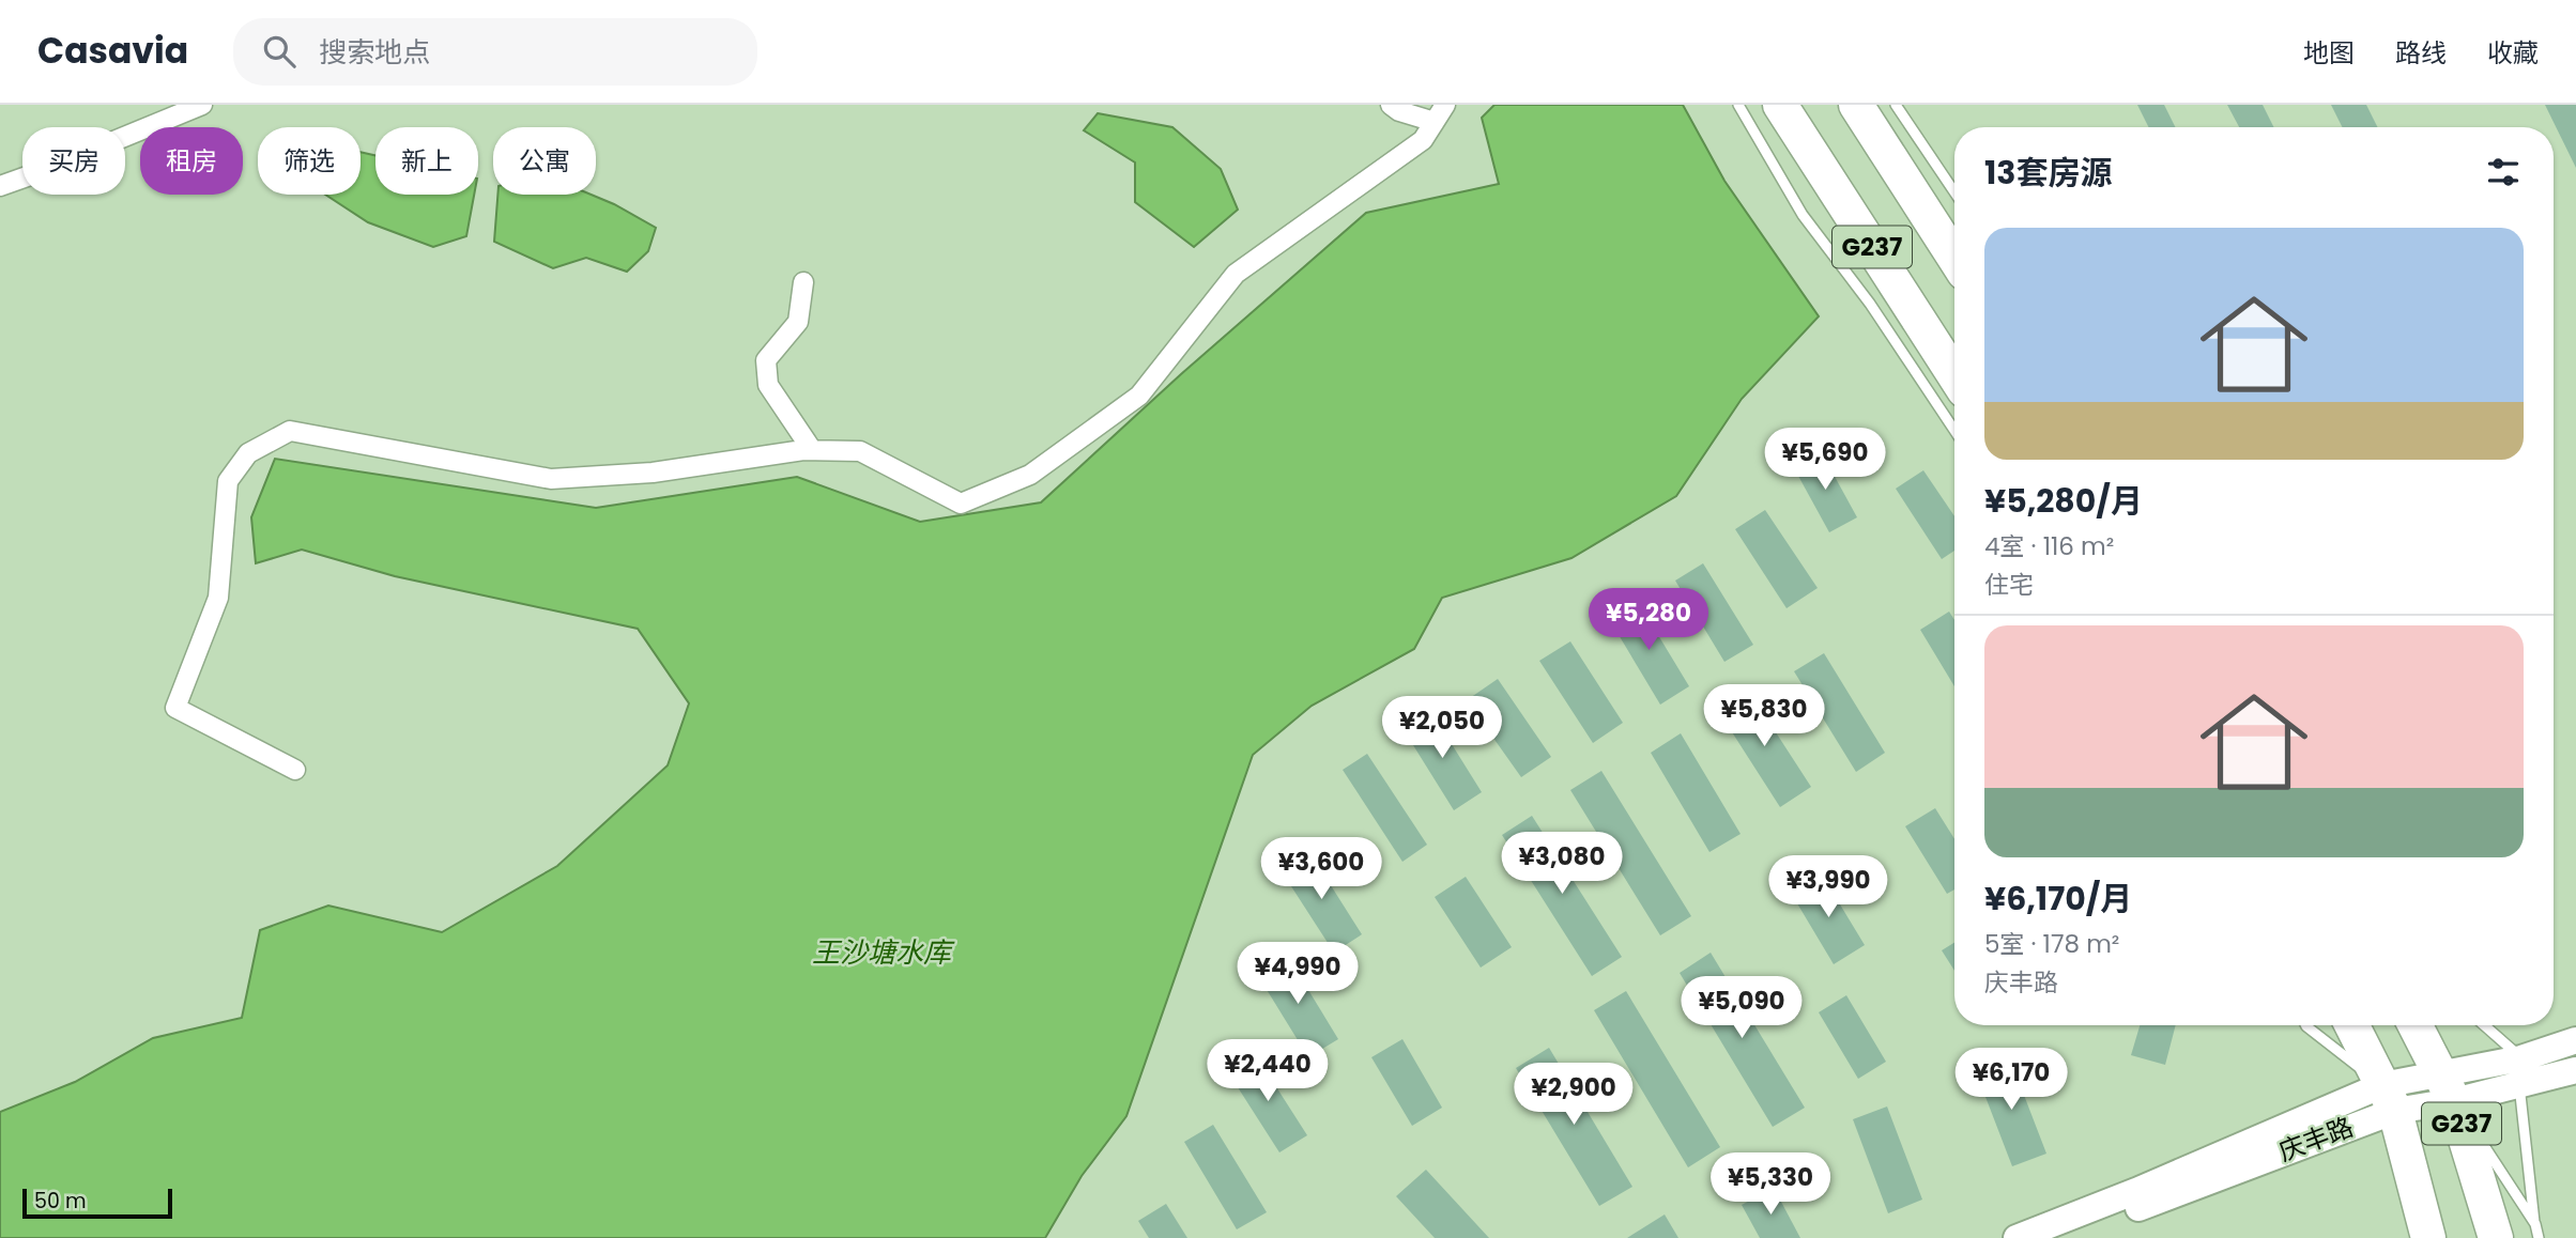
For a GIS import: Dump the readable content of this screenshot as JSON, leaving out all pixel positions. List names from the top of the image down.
{
  "streets": {
    "highway": ["G237"],
    "main road": ["庆丰路"]
  },
  "crossings": [
    ["G237", "庆丰路"]
  ],
  "water": ["王沙塘水库"],
  "scale_bar": "50 m",
  "page": {
    "header": "Casavia",
    "search": "搜索地点",
    "nav": ["地图", "路线", "收藏"],
    "chip": [
      "买房",
      "租房",
      "筛选",
      "新上",
      "公寓"
    ],
    "heading": "13套房源",
    "list": [
      {
        "name": "¥5,280/月",
        "note": "4室 · 116 m² · 住宅"
      },
      {
        "name": "¥6,170/月",
        "note": "5室 · 178 m² · 庆丰路"
      }
    ],
    "price": [
      "¥5,690",
      "¥5,280",
      "¥5,830",
      "¥2,050",
      "¥3,080",
      "¥3,600",
      "¥3,990",
      "¥4,990",
      "¥5,090",
      "¥2,440",
      "¥6,170",
      "¥2,900",
      "¥5,330"
    ],
    "scale": "50 m"
  }
}
